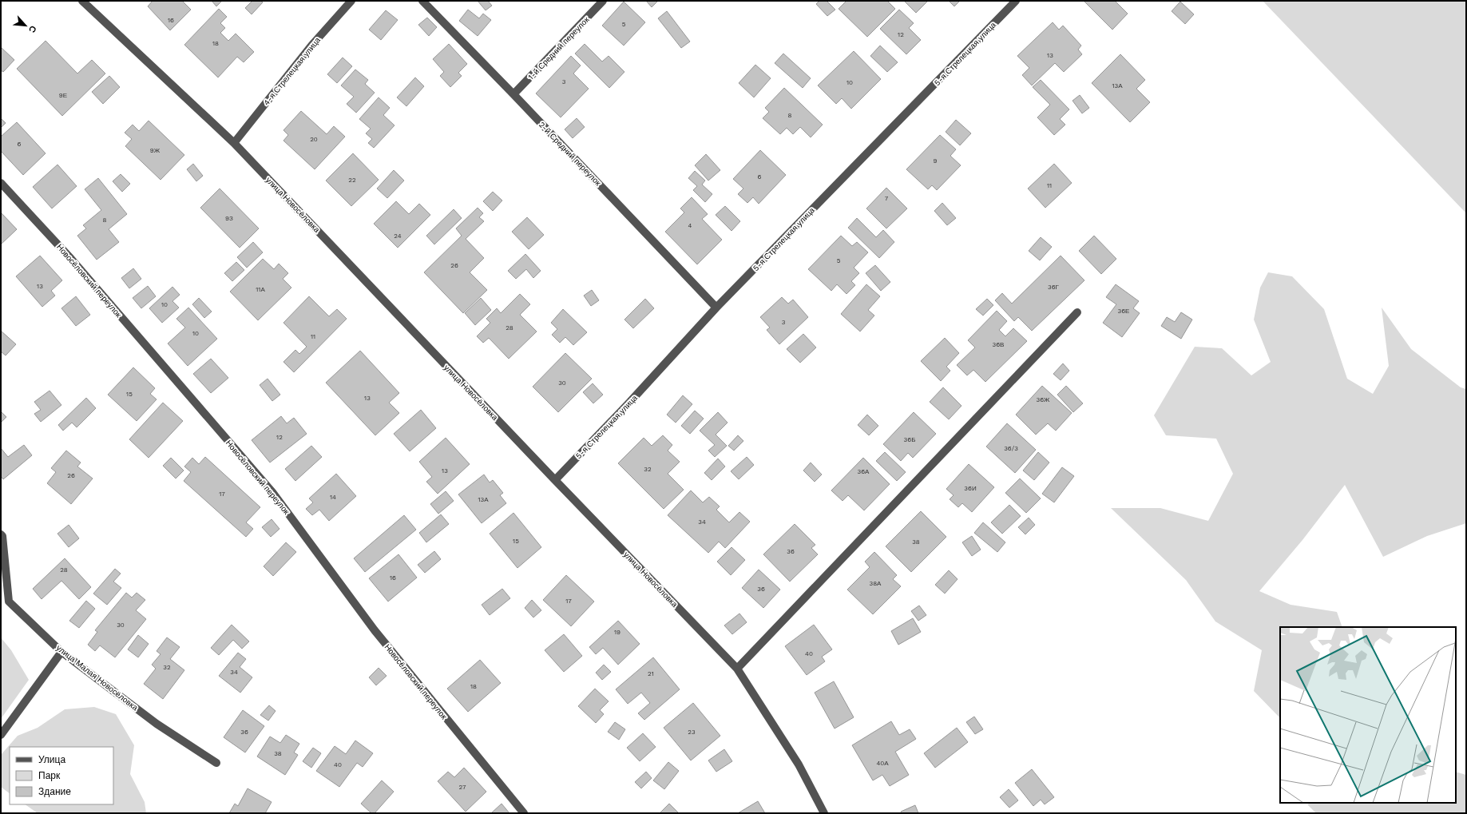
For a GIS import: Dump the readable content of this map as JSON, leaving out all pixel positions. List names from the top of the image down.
{
  "streets": {
    "street": [
      "1-й Средний переулок",
      "5-я Стрелецкая улица",
      "4-я Стрелецкая улица",
      "2-й Средний переулок",
      "улица Новосёловка",
      "Новосёловский переулок",
      "улица Малая Новосёловка"
    ]
  },
  "crossings": [
    ["1-й Средний переулок", "2-й Средний переулок"],
    ["5-я Стрелецкая улица", "2-й Средний переулок"],
    ["5-я Стрелецкая улица", "улица Новосёловка"],
    ["4-я Стрелецкая улица", "улица Новосёловка"]
  ],
  "house_numbers": [
    "16",
    "5",
    "12",
    "18",
    "13",
    "3",
    "10",
    "13А",
    "9Е",
    "8",
    "20",
    "6",
    "9Ж",
    "9",
    "6",
    "22",
    "11",
    "7",
    "9З",
    "8",
    "4",
    "24",
    "5",
    "26",
    "13",
    "36Г",
    "11А",
    "10",
    "36Е",
    "3",
    "28",
    "10",
    "11",
    "36В",
    "30",
    "15",
    "13",
    "36Ж",
    "12",
    "36Б",
    "36/3",
    "32",
    "13",
    "36А",
    "26",
    "36И",
    "17",
    "14",
    "13А",
    "34",
    "15",
    "38",
    "36",
    "28",
    "16",
    "38А",
    "36",
    "17",
    "30",
    "19",
    "40",
    "32",
    "34",
    "21",
    "18",
    "36",
    "23",
    "38",
    "40А",
    "40",
    "27"
  ],
  "legend": ["Улица", "Парк", "Здание"],
  "north": "bottom right"
}
